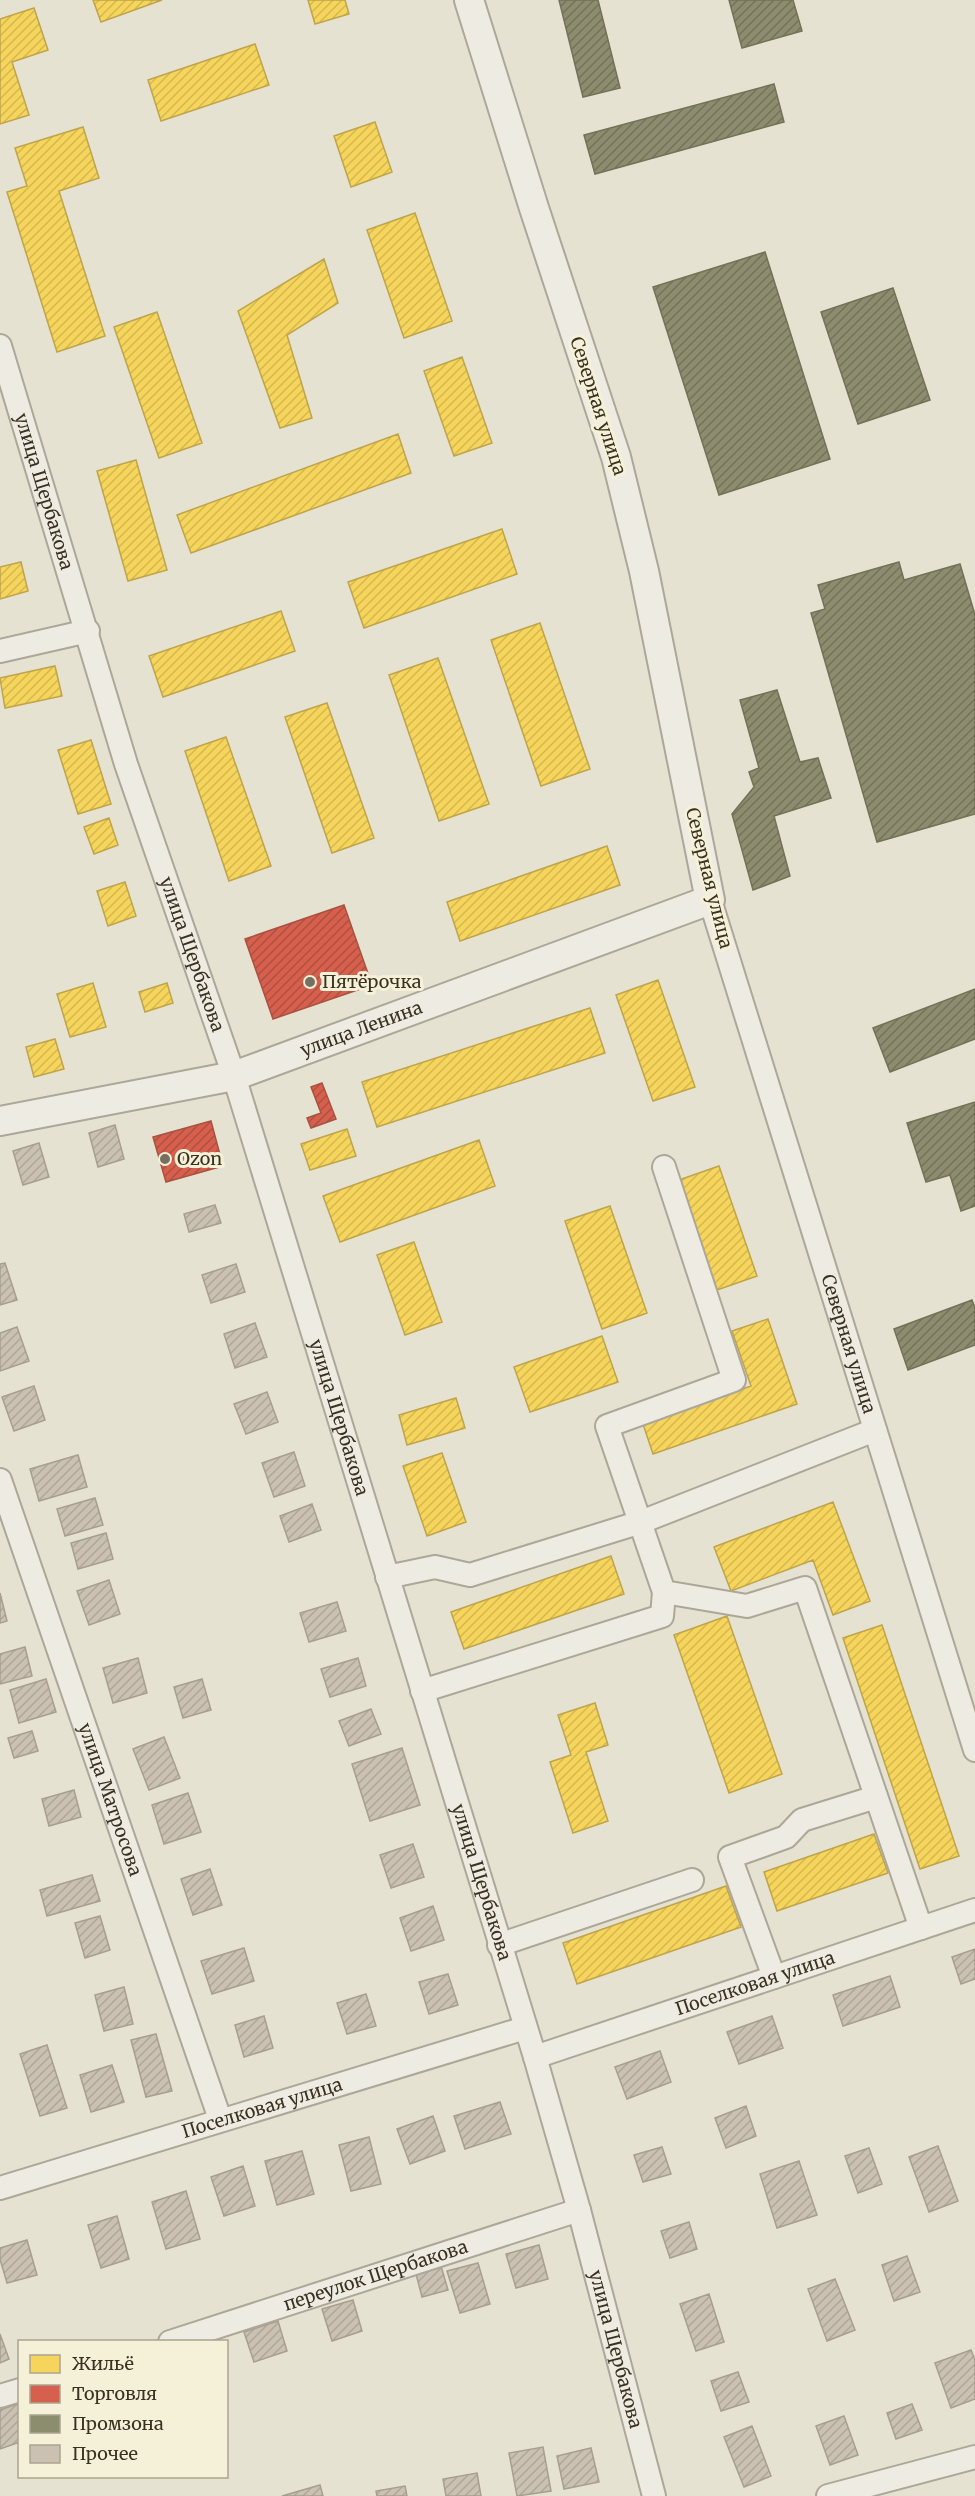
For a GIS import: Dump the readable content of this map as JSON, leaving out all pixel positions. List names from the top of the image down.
{
  "streets": {
    "street": [
      "Северная улица",
      "улица Щербакова",
      "улица Ленина",
      "улица Матросова",
      "Поселковая улица",
      "переулок Щербакова"
    ]
  },
  "crossings": [
    ["Северная улица", "улица Ленина"],
    ["улица Щербакова", "улица Ленина"],
    ["улица Щербакова", "Поселковая улица"],
    ["улица Щербакова", "переулок Щербакова"],
    ["улица Матросова", "Поселковая улица"]
  ],
  "places": ["Пятёрочка", "Ozon"],
  "legend": [
    "Жильё",
    "Торговля",
    "Промзона",
    "Прочее"
  ]
}
